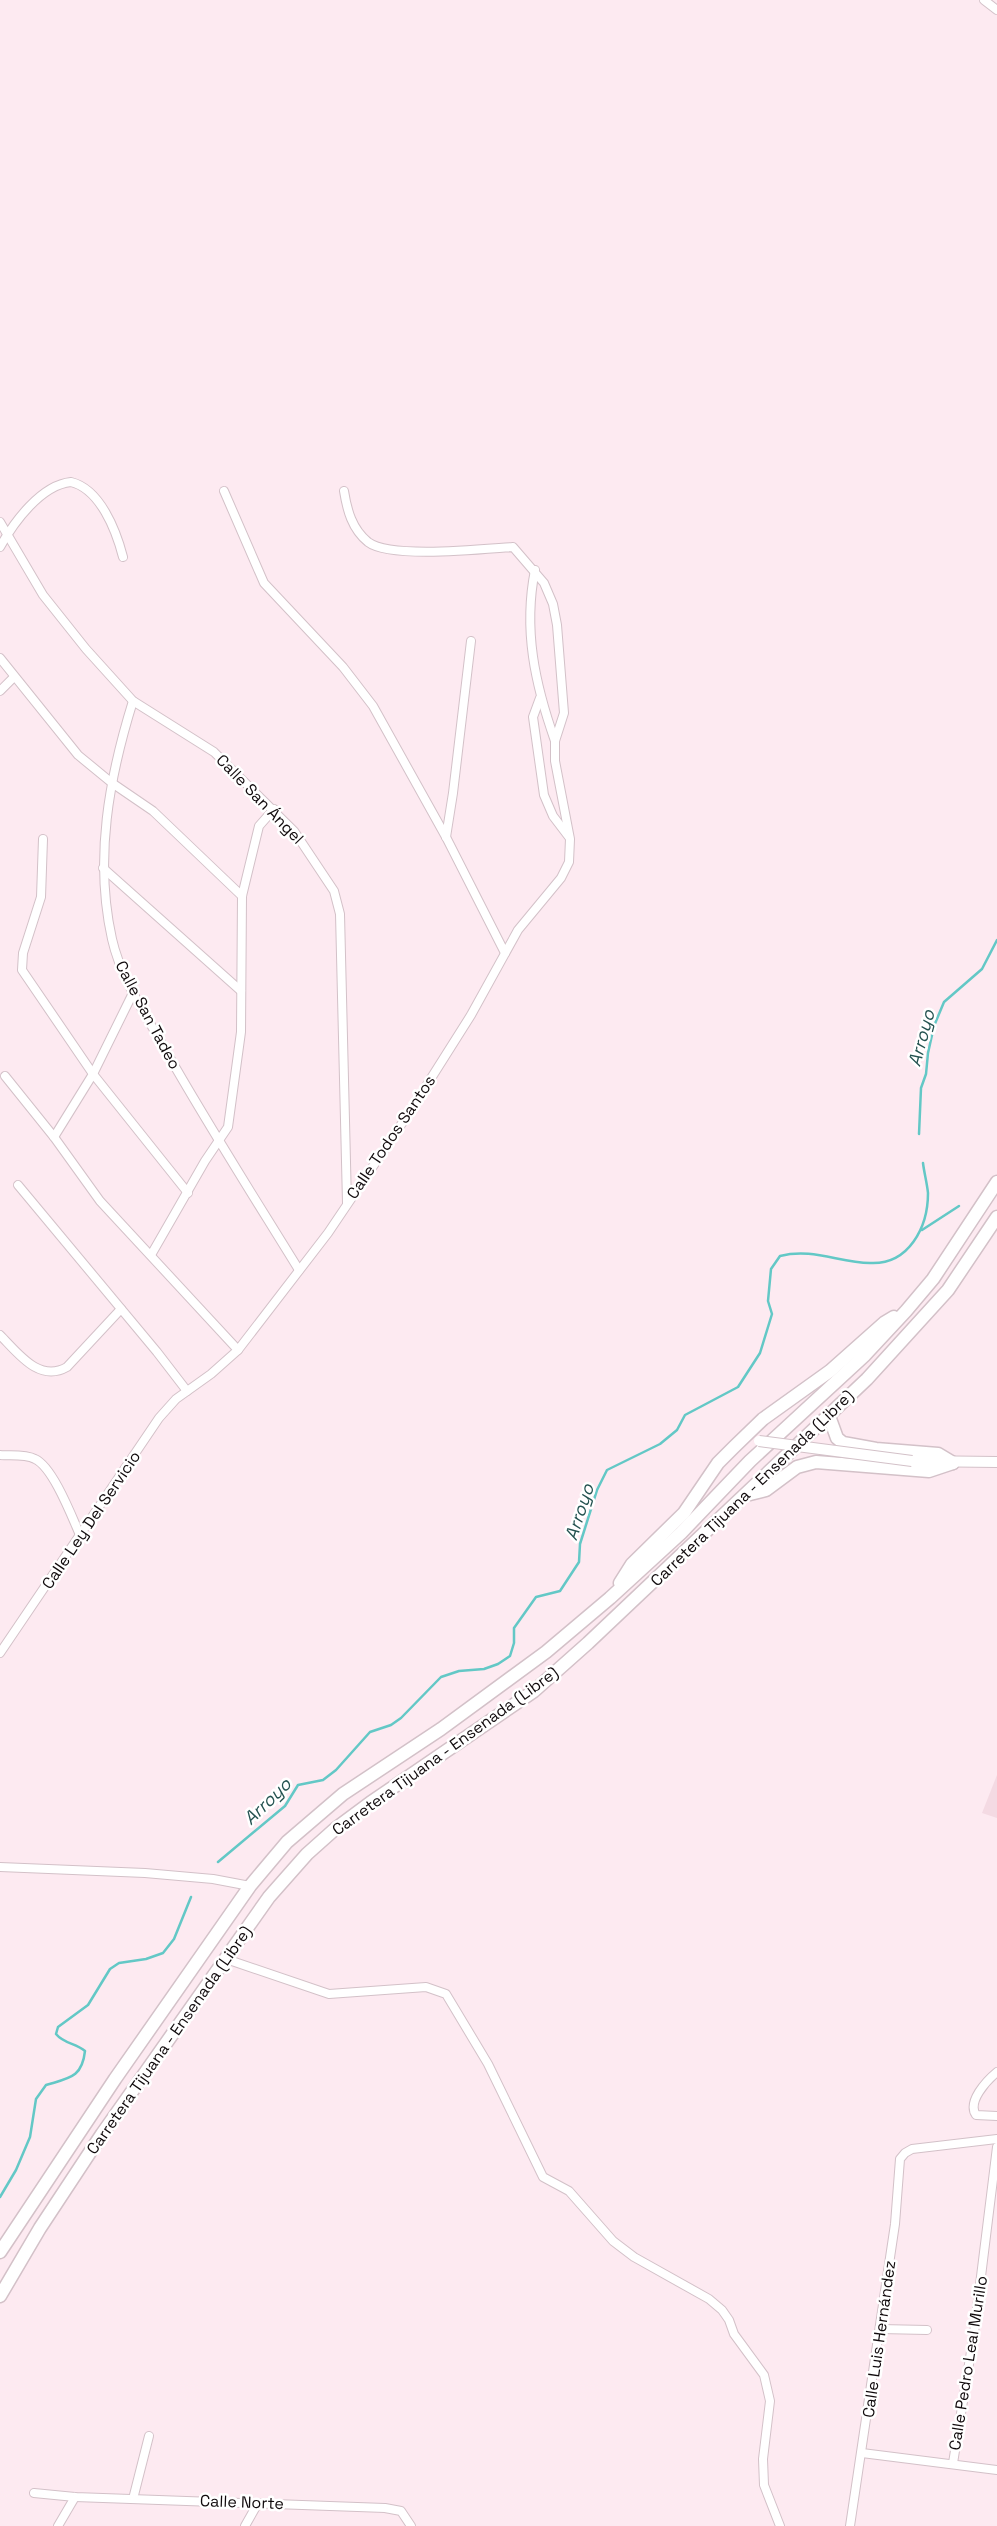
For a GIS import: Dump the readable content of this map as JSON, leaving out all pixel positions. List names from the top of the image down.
{
  "streets": {
    "highway": ["Carretera Tijuana - Ensenada (Libre)"],
    "street": [
      "Calle San Ángel",
      "Calle San Tadeo",
      "Calle Todos Santos",
      "Calle Ley Del Servicio",
      "Calle Luis Hernández",
      "Calle Pedro Leal Murillo",
      "Calle Norte"
    ]
  },
  "crossings": [
    ["Calle San Ángel", "Calle San Tadeo"],
    ["Calle San Ángel", "Calle Todos Santos"],
    ["Calle San Tadeo", "Calle Todos Santos"],
    ["Calle Todos Santos", "Calle Ley Del Servicio"]
  ],
  "water": ["Arroyo"]
}
